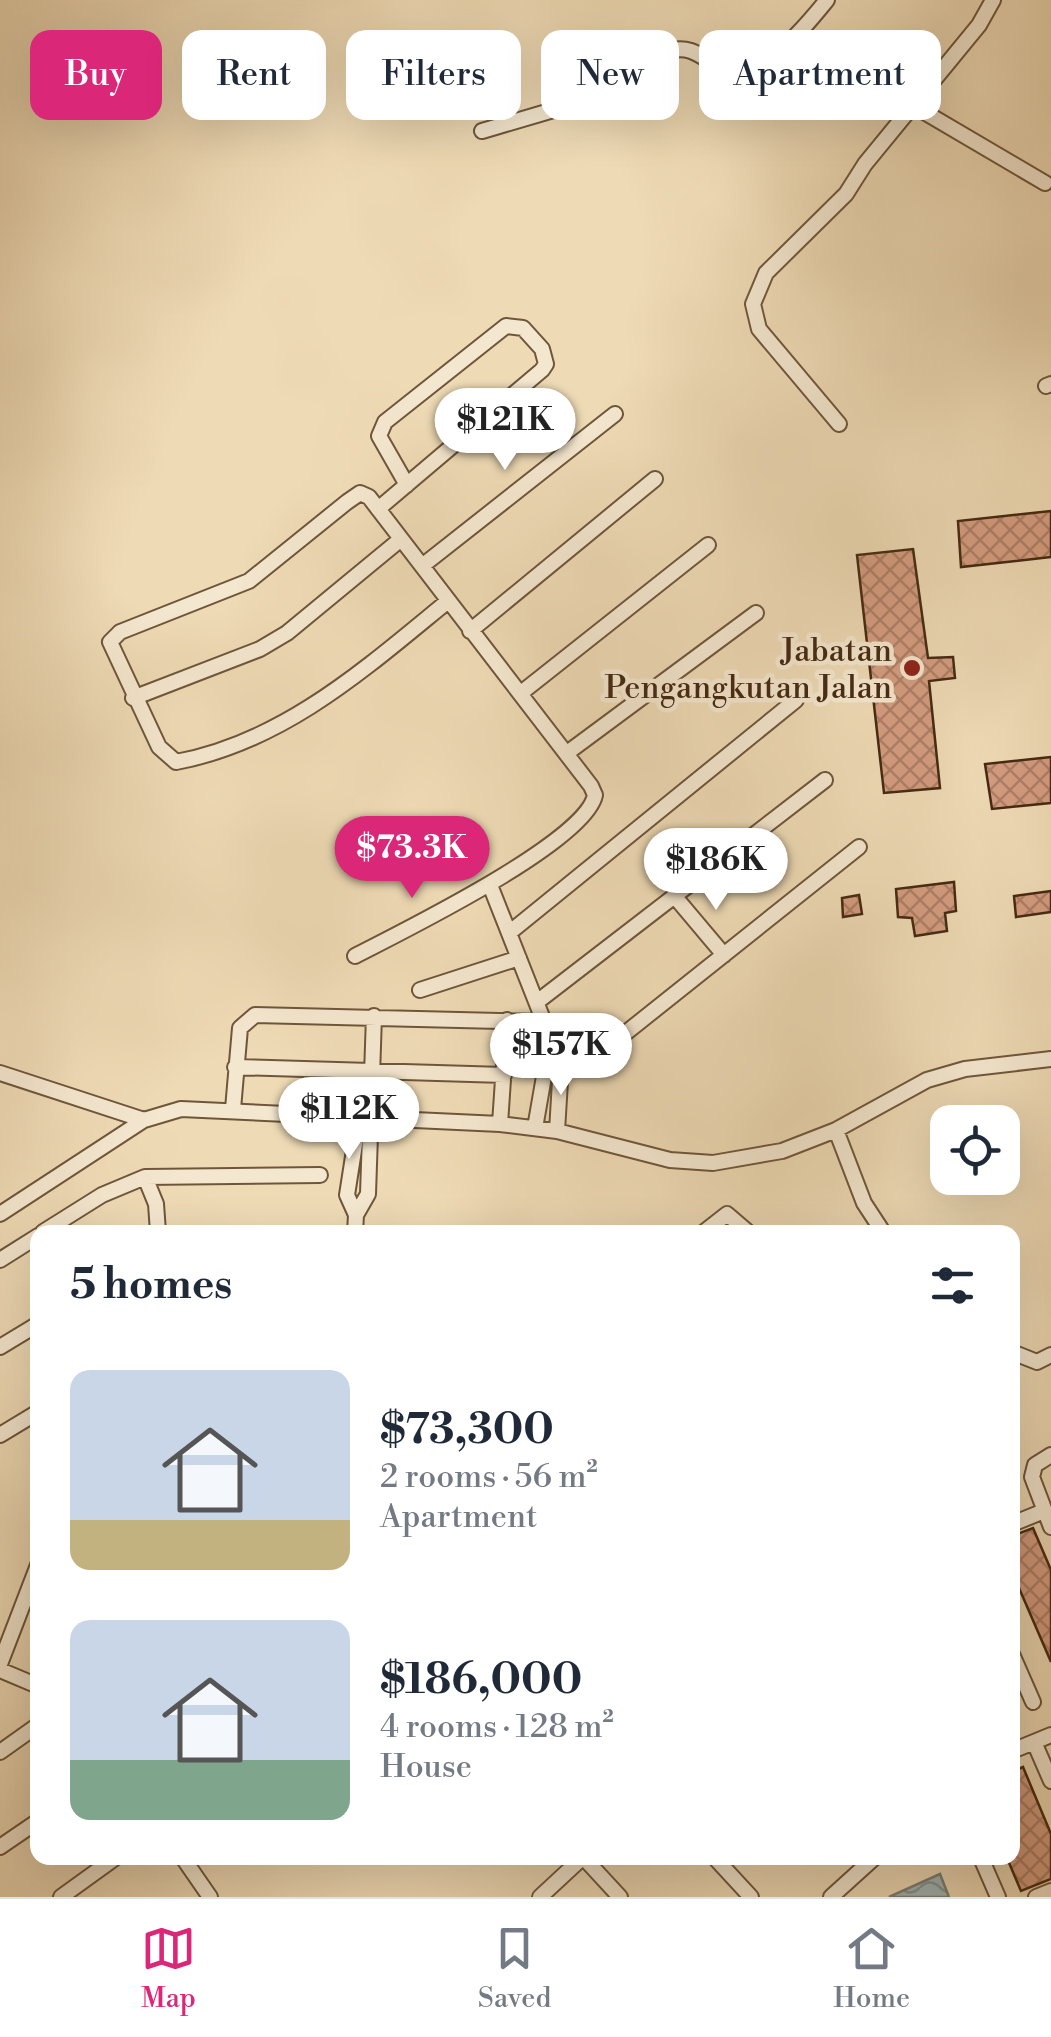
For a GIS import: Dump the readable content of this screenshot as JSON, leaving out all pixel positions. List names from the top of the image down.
{
  "places": ["Jabatan Pengangkutan Jalan"],
  "page": {
    "chip": [
      "Buy",
      "Rent",
      "Filters",
      "New",
      "Apartment"
    ],
    "price": [
      "$121K",
      "$73.3K",
      "$186K",
      "$157K",
      "$112K"
    ],
    "heading": "5 homes",
    "list": [
      {
        "name": "$73,300",
        "note": "2 rooms · 56 m² · Apartment"
      },
      {
        "name": "$186,000",
        "note": "4 rooms · 128 m² · House"
      }
    ],
    "tabs": ["Map", "Saved", "Home"]
  }
}
